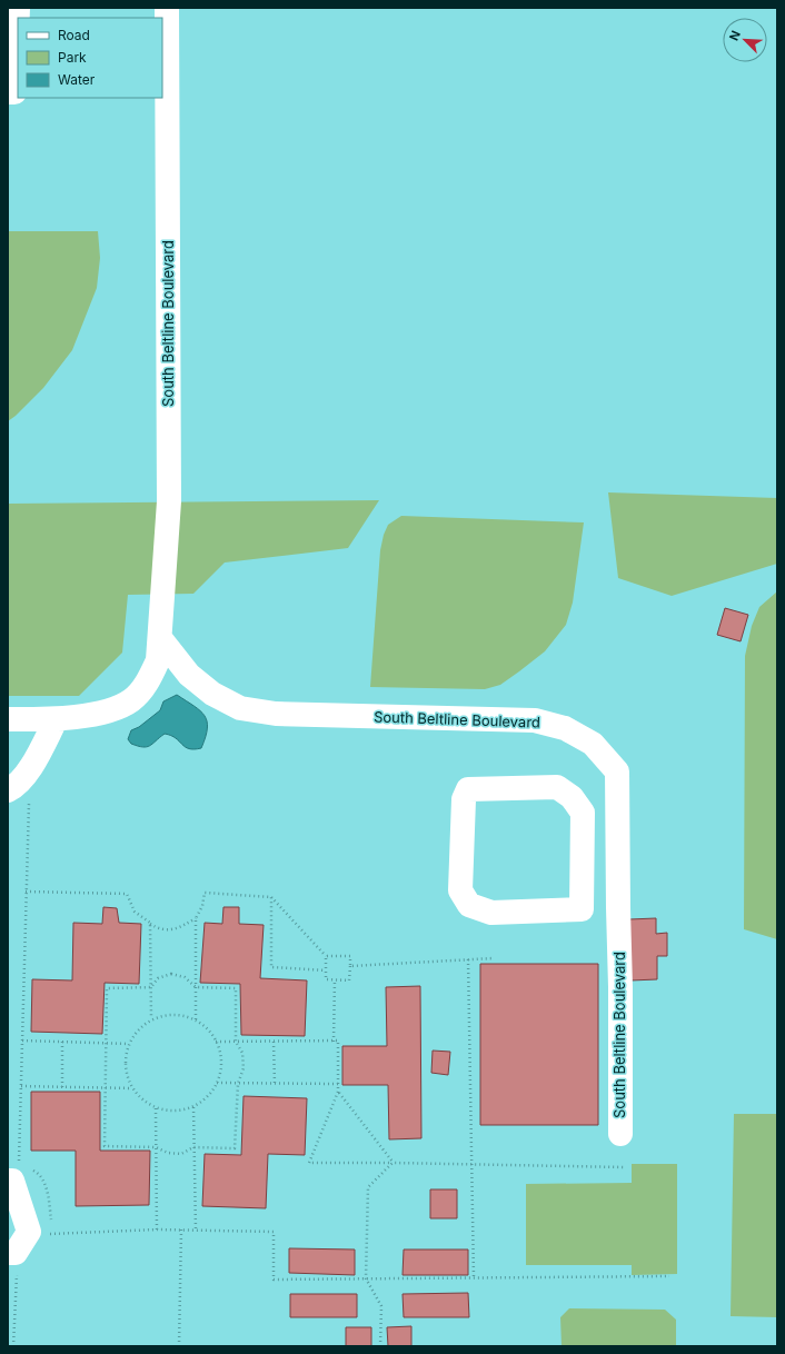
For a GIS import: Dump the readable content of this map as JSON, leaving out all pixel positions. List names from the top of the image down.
{
  "streets": {
    "street": ["South Beltline Boulevard"]
  },
  "legend": ["Road", "Park", "Water"],
  "north": "top left"
}
